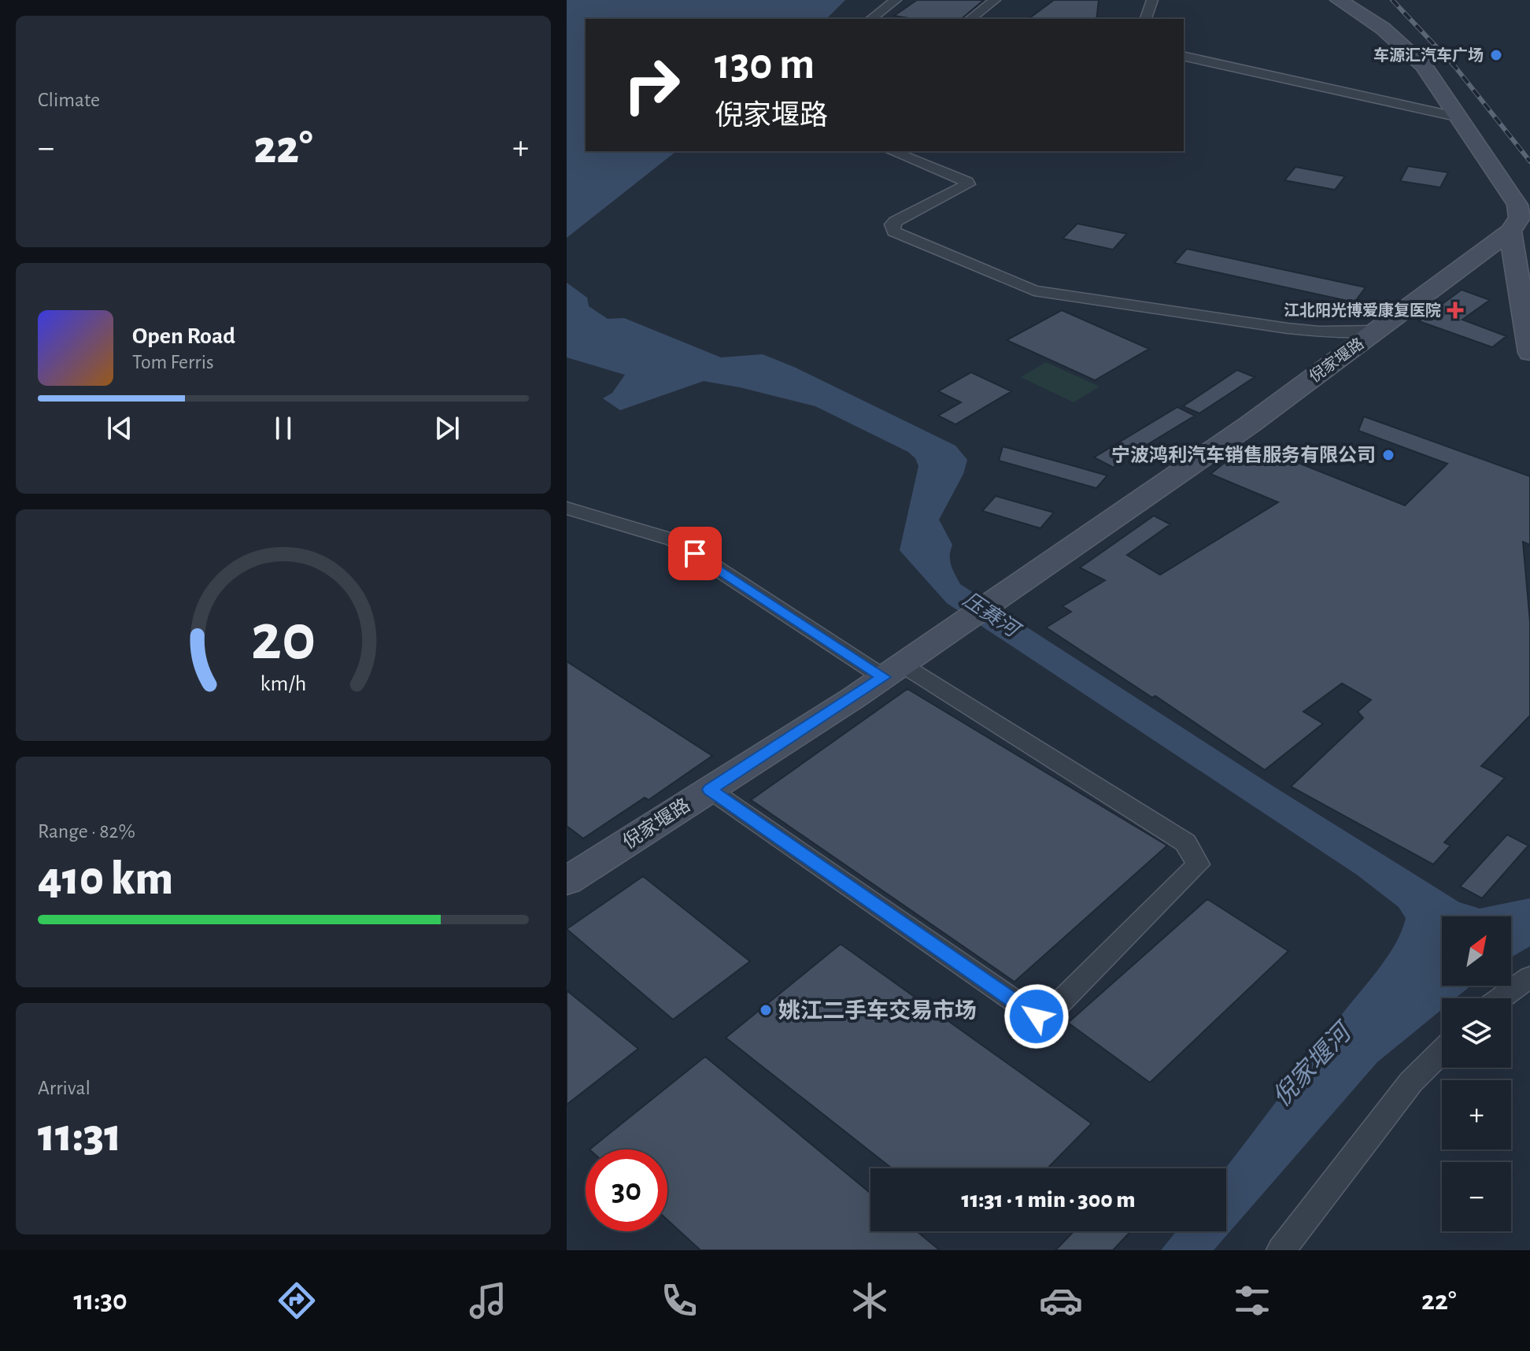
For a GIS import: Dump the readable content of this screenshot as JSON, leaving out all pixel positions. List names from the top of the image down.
{
  "streets": {
    "main road": ["倪家堰路"]
  },
  "water": ["压赛河", "倪家堰河"],
  "places": {
    "other": ["车源汇汽车广场", "宁波鸿利汽车销售服务有限公司", "姚江二手车交易市场"],
    "health": ["江北阳光博爱康复医院"]
  },
  "north": "top right",
  "page": {
    "tile": [
      "Climate",
      ["Range · 82%", "410 km"],
      ["Arrival", "11:31"]
    ],
    "turn": ["130 m", "倪家堰路"],
    "heat": ["−", "22°", "+"],
    "song": ["Open Road", "Tom Ferris"],
    "map_buttons": ["+", "−"],
    "limit": "30",
    "trip": "11:31 · 1 min · 300 m",
    "tabs": ["11:30", "22°"],
    "gauge": ["20", "km/h"]
  }
}
